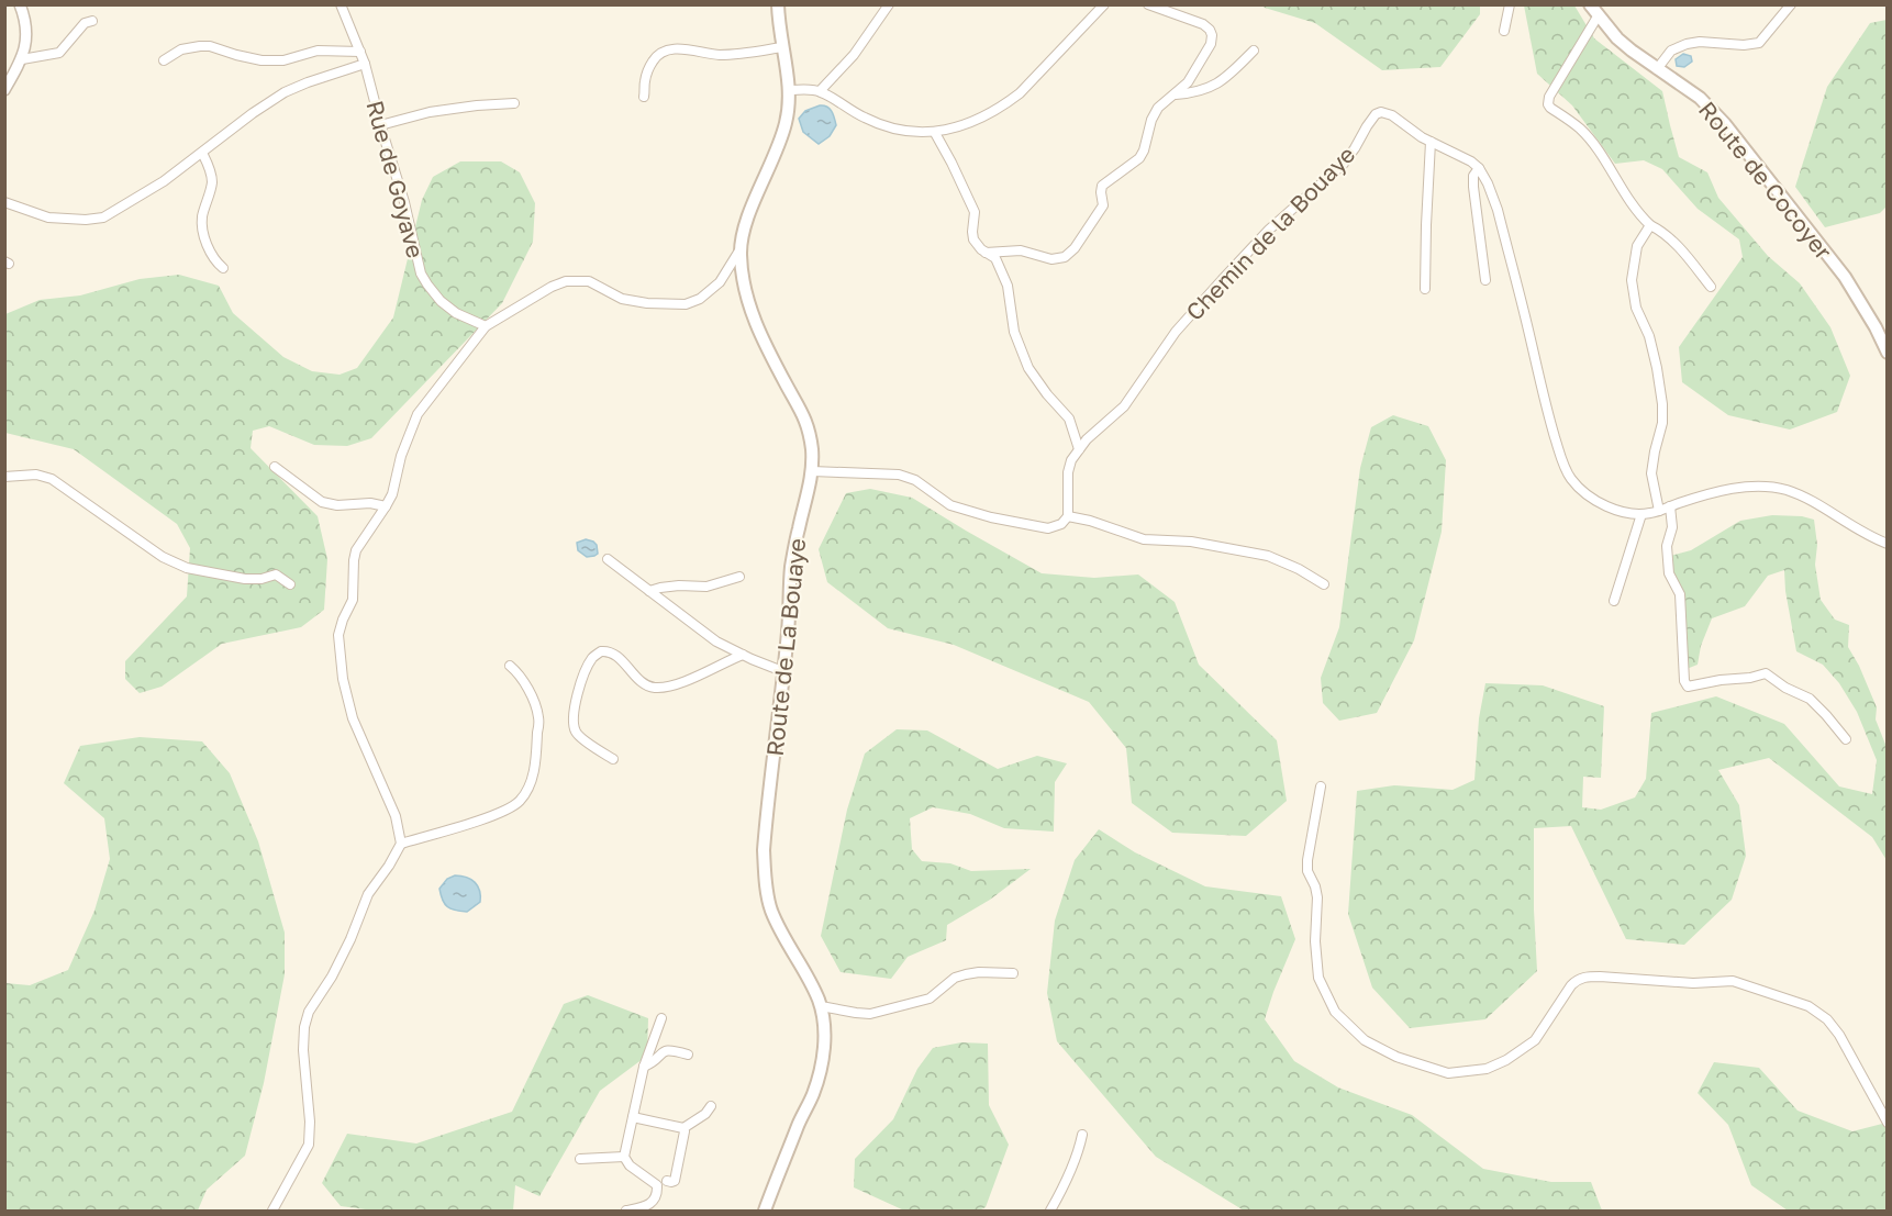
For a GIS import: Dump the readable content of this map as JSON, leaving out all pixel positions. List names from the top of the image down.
{
  "streets": {
    "main road": ["Route de Cocoyer", "Route de La Bouaye"],
    "street": ["Rue de Goyave", "Chemin de la Bouaye"]
  }
}
